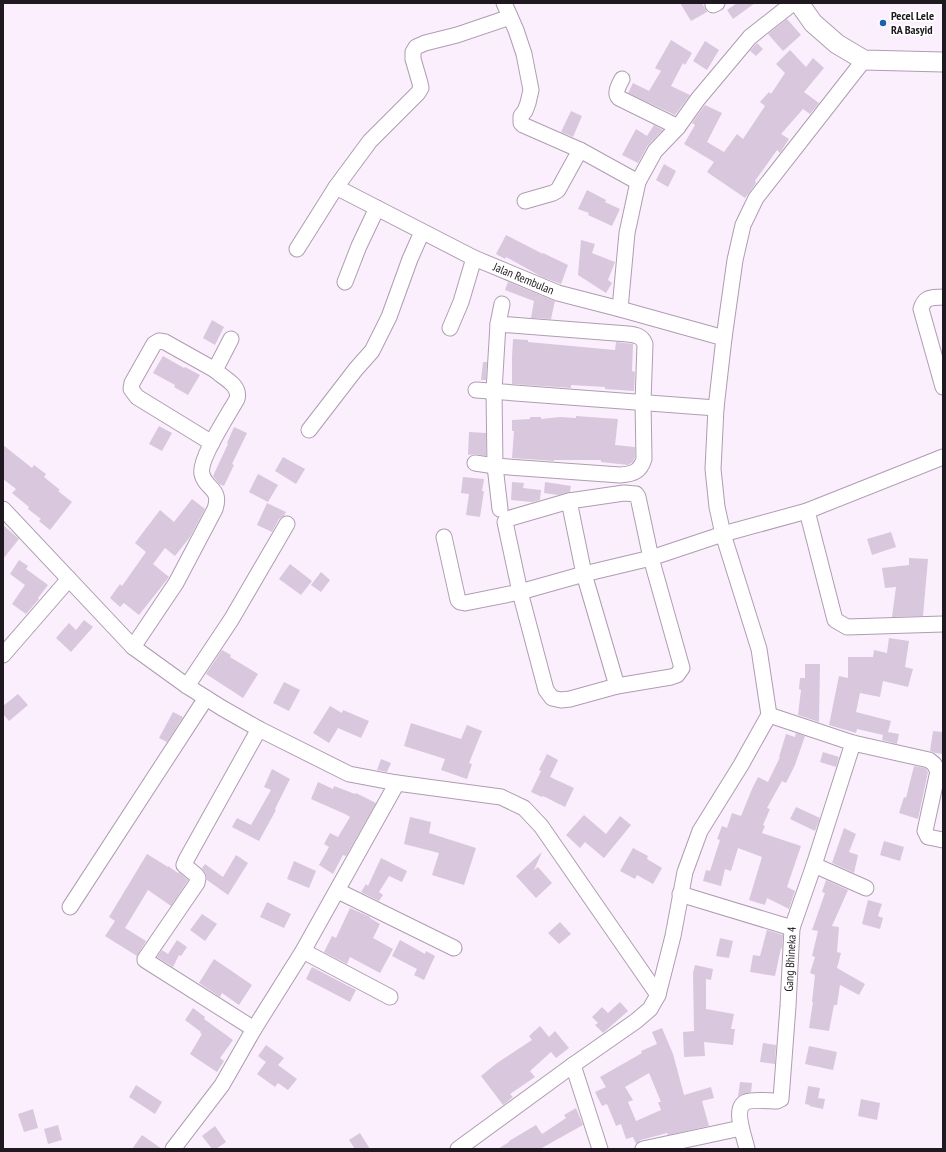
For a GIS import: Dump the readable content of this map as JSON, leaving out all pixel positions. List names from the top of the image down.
{
  "streets": {
    "street": ["Jalan Rembulan", "Gang Bhineka 4"]
  },
  "places": ["Pecel Lele RA Basyid"]
}
